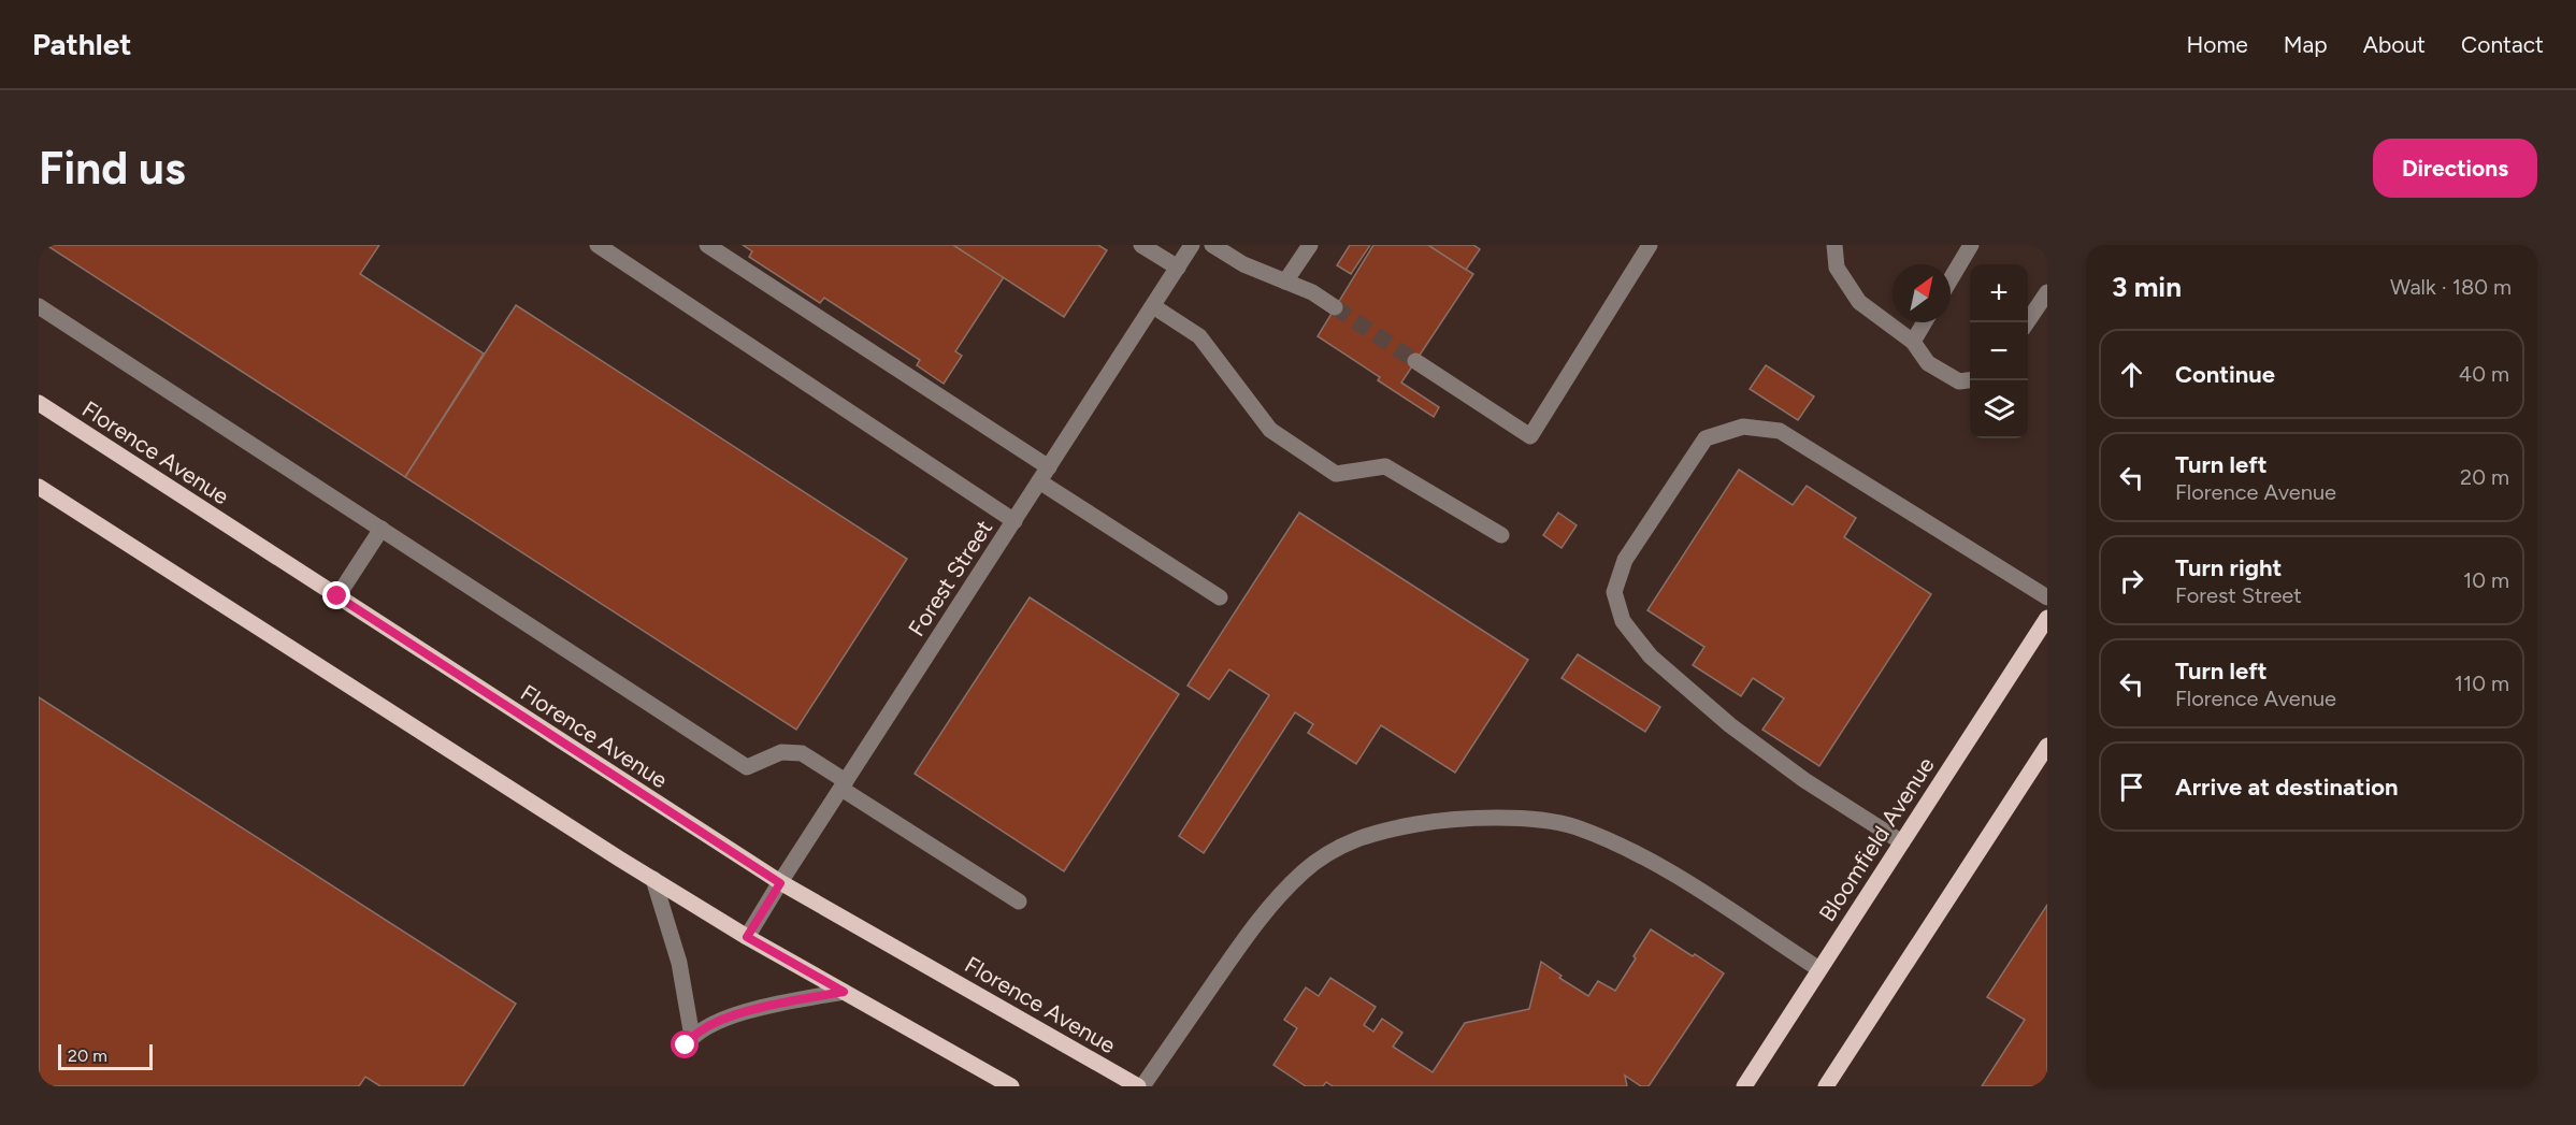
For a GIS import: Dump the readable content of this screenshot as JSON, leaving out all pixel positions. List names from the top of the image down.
{
  "streets": {
    "main road": ["Florence Avenue", "Bloomfield Avenue"],
    "street": ["Forest Street"]
  },
  "crossings": [
    ["Florence Avenue", "Forest Street"]
  ],
  "scale_bar": "20 m",
  "north": "top right",
  "page": {
    "header": "Pathlet",
    "nav": [
      "Home",
      "Map",
      "About",
      "Contact"
    ],
    "buttons": "Directions",
    "title": "Find us",
    "heading": ["3 min", "Walk · 180 m"],
    "map_buttons": ["+", "−"],
    "list": [
      ["Continue", "40 m"],
      ["Turn left", "Florence Avenue", "20 m"],
      ["Turn right", "Forest Street", "10 m"],
      ["Turn left", "Florence Avenue", "110 m"],
      "Arrive at destination"
    ],
    "scale": "20 m"
  }
}
